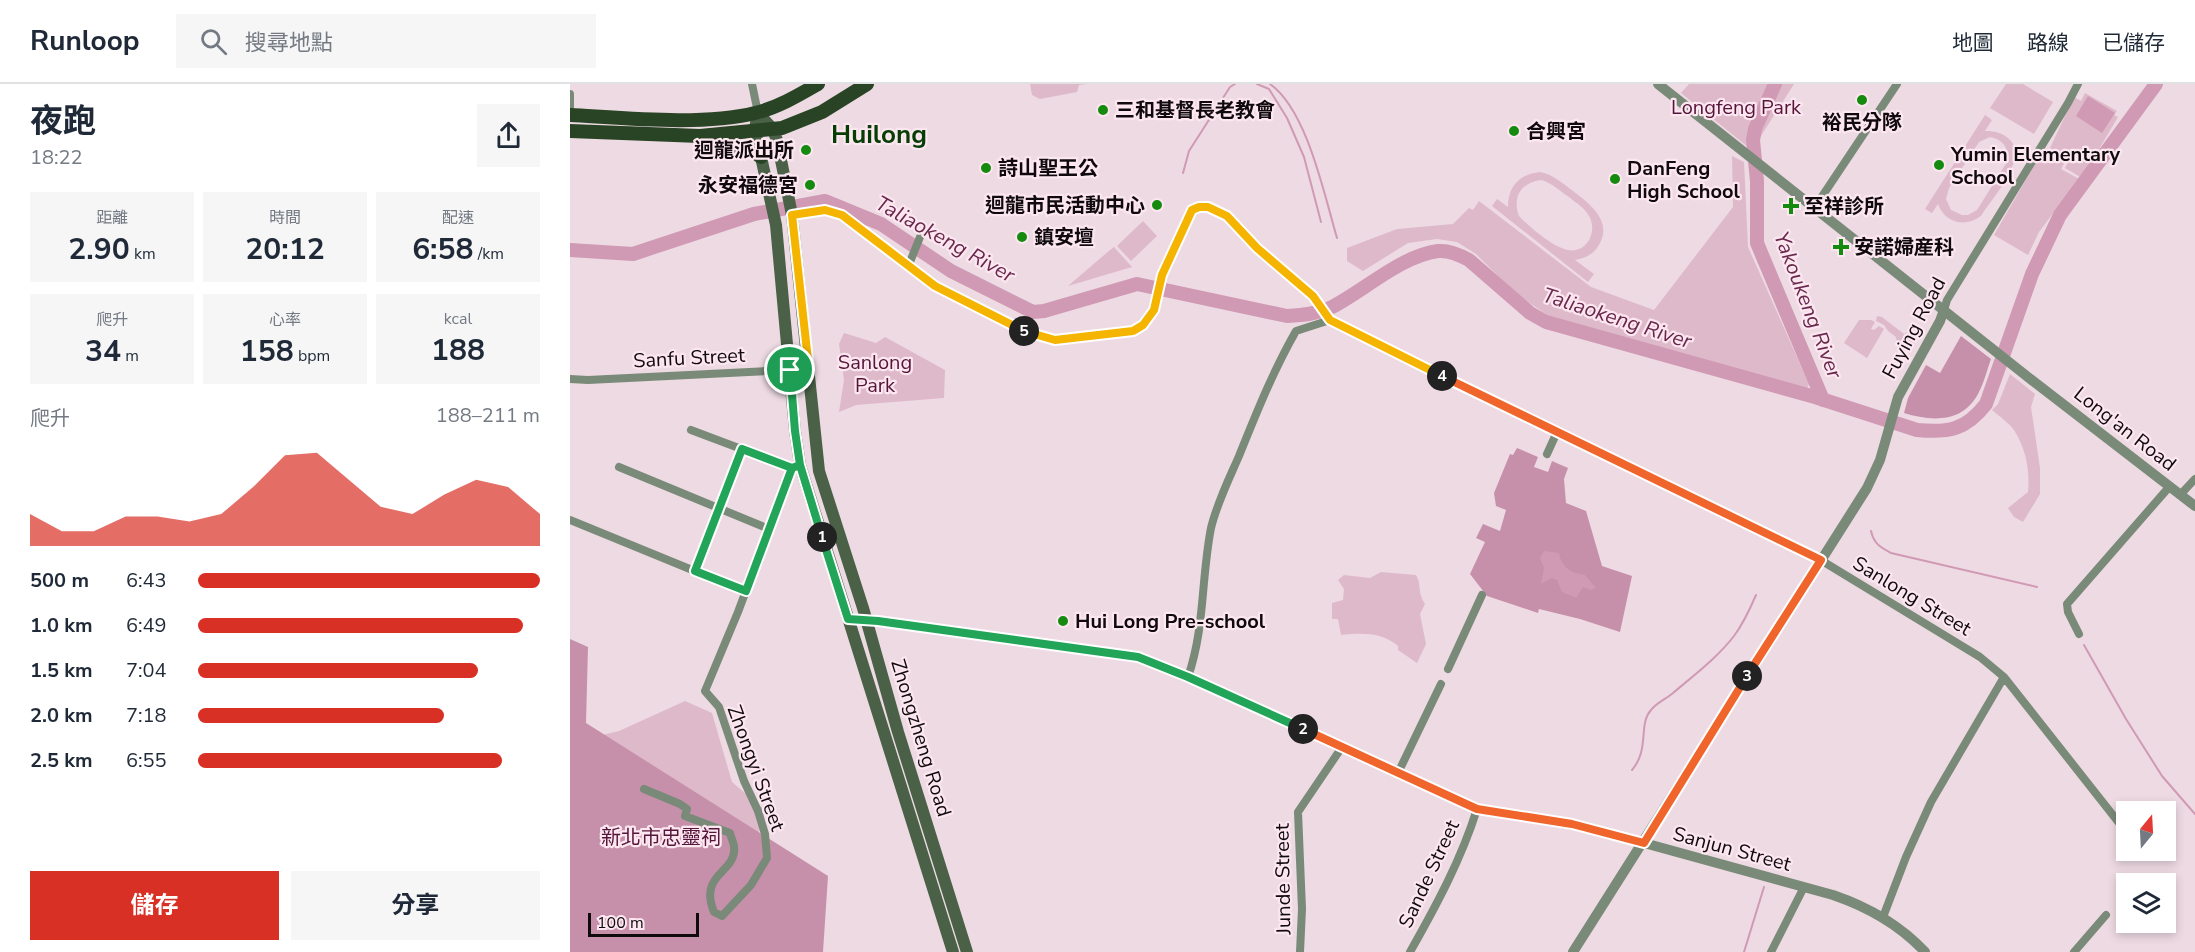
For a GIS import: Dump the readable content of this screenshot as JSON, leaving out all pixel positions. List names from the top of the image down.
{
  "streets": {
    "main road": ["Zhongzheng Road"],
    "street": [
      "Fuying Road",
      "Sanfu Street",
      "Long'an Road",
      "Sanlong Street",
      "Zhongyi Street",
      "Sanjun Street",
      "Sande Street",
      "Junde Street"
    ]
  },
  "crossings": [
    ["Fuying Road", "Long'an Road"],
    ["Fuying Road", "Sanlong Street"],
    ["Fuying Road", "Sanjun Street"],
    ["Sanfu Street", "Zhongzheng Road"],
    ["Zhongzheng Road", "Zhongyi Street"],
    ["Zhongzheng Road", "Sanjun Street"],
    ["Sanjun Street", "Sande Street"],
    ["Sanjun Street", "Junde Street"]
  ],
  "districts": ["Huilong"],
  "water": ["Taliaokeng River", "Yakoukeng River"],
  "parks": ["Longfeng Park", "Sanlong Park", "新北市忠靈祠"],
  "places": {
    "other": [
      "裕民分隊",
      "三和基督長老教會",
      "合興宮",
      "迴龍派出所",
      "Yumin Elementary School",
      "詩山聖王公",
      "DanFeng High School",
      "永安福德宮",
      "迴龍市民活動中心",
      "鎮安壇",
      "Hui Long Pre-school"
    ],
    "health": ["至祥診所", "安諾婦産科"]
  },
  "scale_bar": "100 m",
  "north": "top",
  "page": {
    "header": "Runloop",
    "search": "搜尋地點",
    "nav": ["地圖", "路線", "已儲存"],
    "heading": ["夜跑", "18:22"],
    "stats": [
      ["距離", "2.90 km"],
      ["時間", "20:12"],
      ["配速", "6:58 /km"],
      ["爬升", "34 m"],
      ["心率", "158 bpm"],
      ["kcal", "188"]
    ],
    "pins": [
      "5",
      "4",
      "1",
      "3",
      "2"
    ],
    "chart": ["爬升", "188–211 m"],
    "list": [
      {
        "name": "500 m",
        "note": "6:43"
      },
      {
        "name": "1.0 km",
        "note": "6:49"
      },
      {
        "name": "1.5 km",
        "note": "7:04"
      },
      {
        "name": "2.0 km",
        "note": "7:18"
      },
      {
        "name": "2.5 km",
        "note": "6:55"
      }
    ],
    "buttons": ["儲存", "分享"],
    "scale": "100 m"
  }
}
